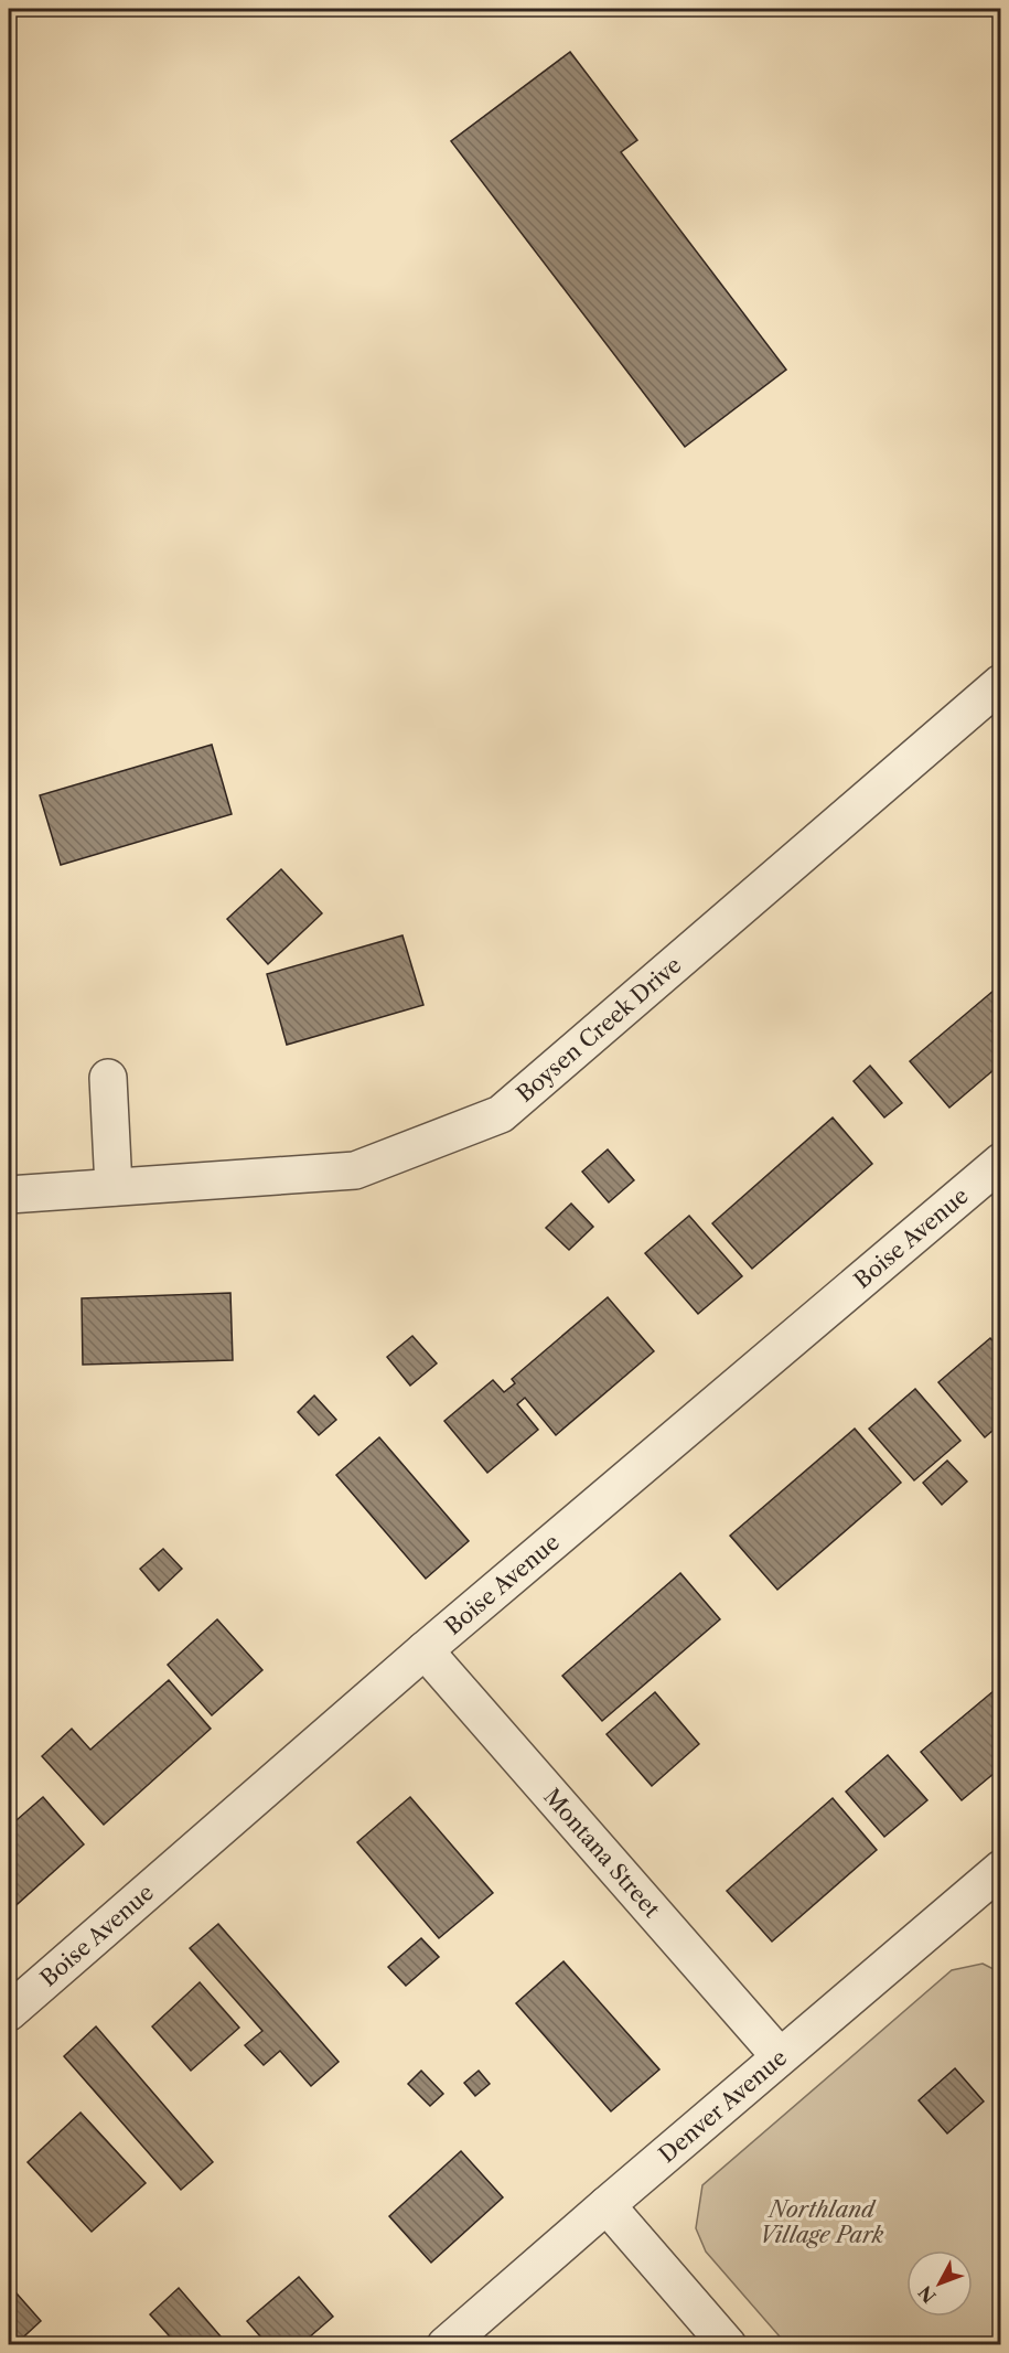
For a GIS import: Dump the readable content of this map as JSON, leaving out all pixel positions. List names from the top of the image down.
{
  "streets": {
    "street": [
      "Boysen Creek Drive",
      "Boise Avenue",
      "Montana Street",
      "Denver Avenue"
    ]
  },
  "crossings": [
    ["Boise Avenue", "Montana Street"],
    ["Montana Street", "Denver Avenue"]
  ],
  "parks": ["Northland Village Park"],
  "north": "bottom left"
}
